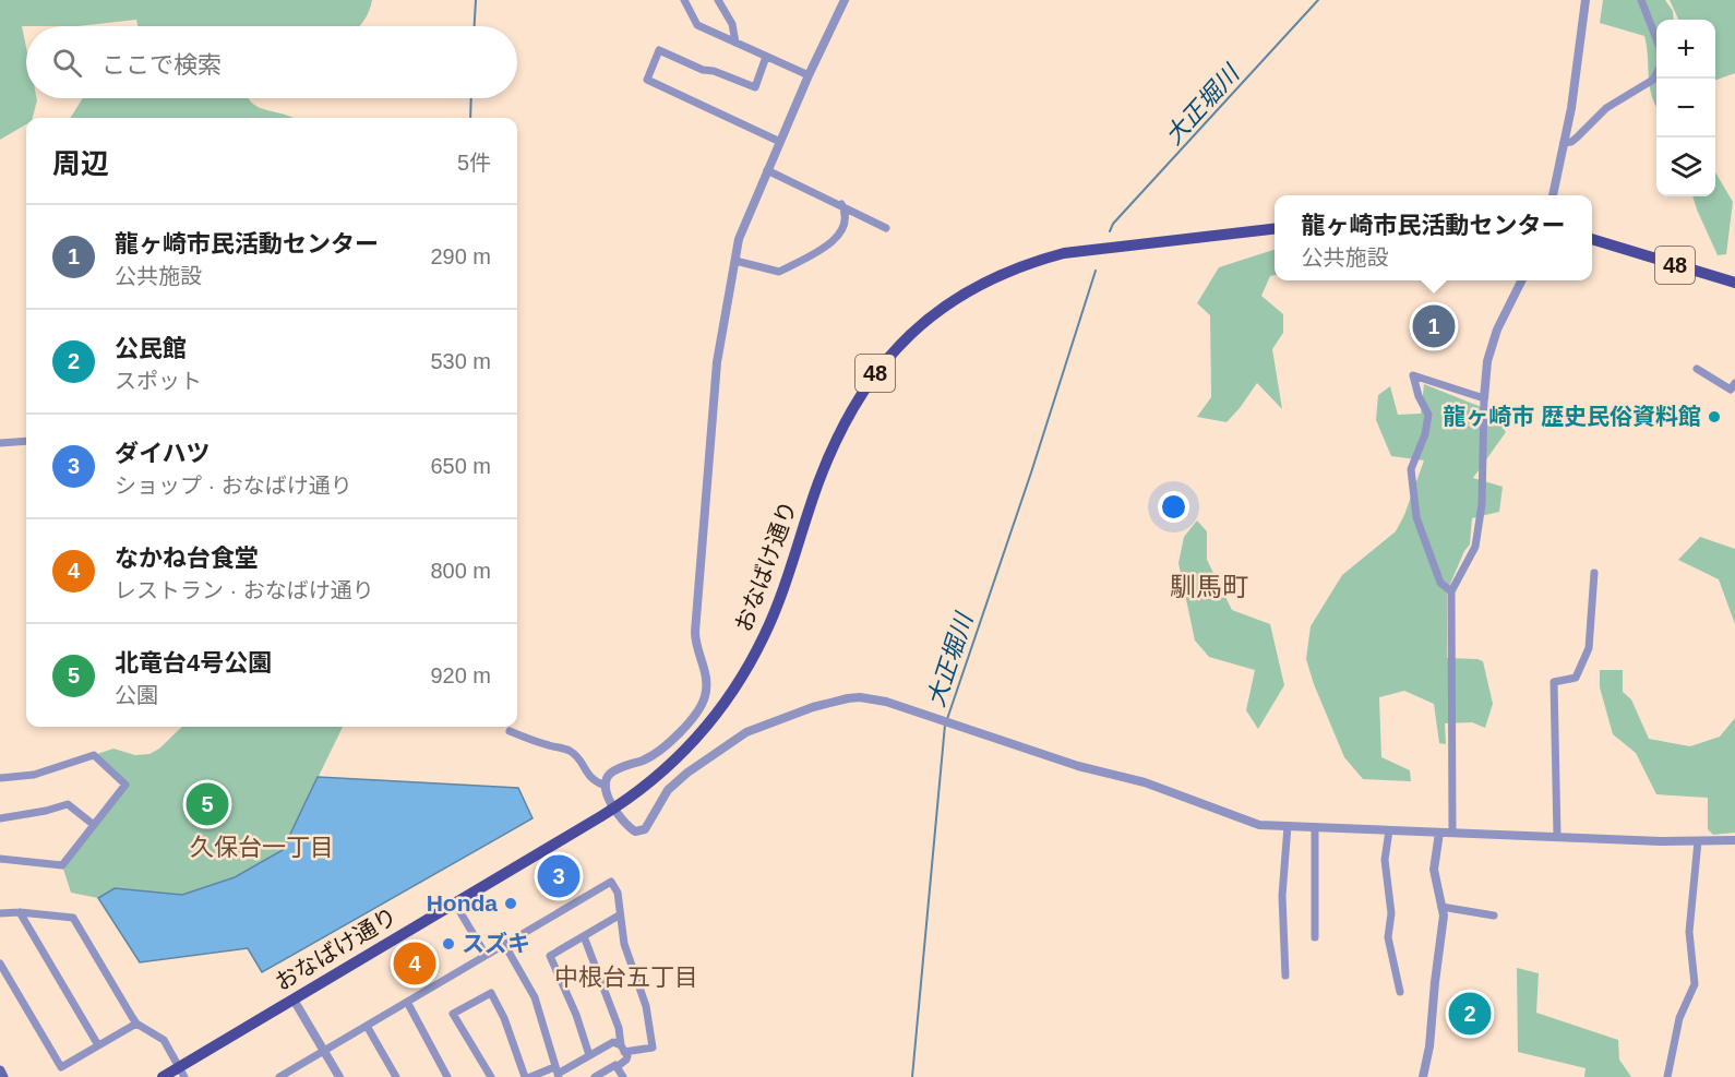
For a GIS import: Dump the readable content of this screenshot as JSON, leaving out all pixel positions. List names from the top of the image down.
{
  "streets": {
    "main road": ["48", "おなばけ通り"]
  },
  "districts": ["馴馬町", "久保台一丁目", "中根台五丁目"],
  "water": ["大正堀川"],
  "places": ["龍ヶ崎市 歴史民俗資料館", "Honda", "スズキ"],
  "page": {
    "map_buttons": ["+", "−"],
    "search": "ここで検索",
    "heading": ["周辺", "5件"],
    "popup": ["龍ヶ崎市民活動センター", "公共施設"],
    "list": [
      {
        "mark": "1",
        "name": "龍ヶ崎市民活動センター",
        "note": "公共施設",
        "value": "290 m"
      },
      {
        "mark": "2",
        "name": "公民館",
        "note": "スポット",
        "value": "530 m"
      },
      {
        "mark": "3",
        "name": "ダイハツ",
        "note": "ショップ · おなばけ通り",
        "value": "650 m"
      },
      {
        "mark": "4",
        "name": "なかね台食堂",
        "note": "レストラン · おなばけ通り",
        "value": "800 m"
      },
      {
        "mark": "5",
        "name": "北竜台4号公園",
        "note": "公園",
        "value": "920 m"
      }
    ],
    "pins": [
      "1",
      "5",
      "3",
      "4",
      "2"
    ]
  }
}
